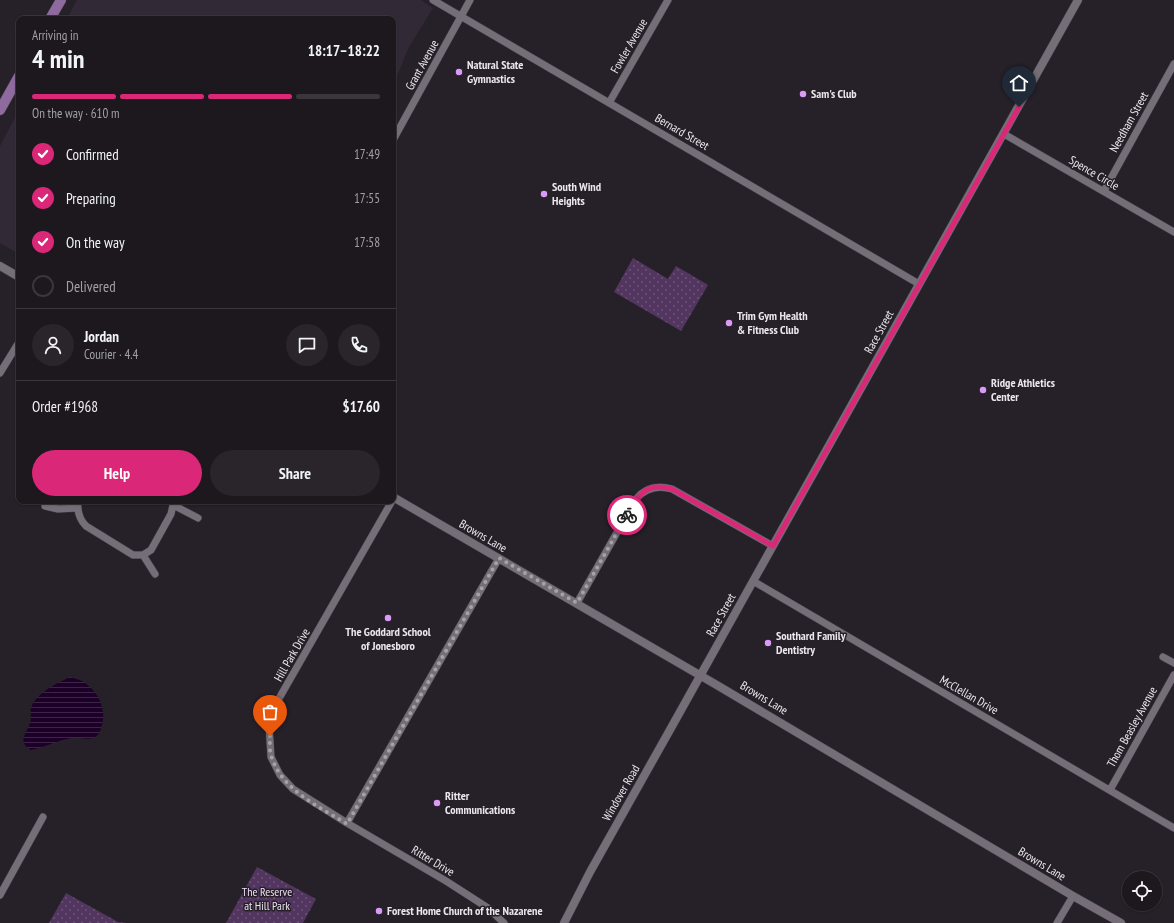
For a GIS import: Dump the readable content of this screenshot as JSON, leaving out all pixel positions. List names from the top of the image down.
{
  "streets": {
    "street": [
      "Fowler Avenue",
      "Grant Avenue",
      "Needham Street",
      "Bernard Street",
      "Spence Circle",
      "Race Street",
      "Browns Lane",
      "Hill Park Drive",
      "McClellan Drive",
      "Thom Beasley Avenue",
      "Windover Road",
      "Ritter Drive"
    ]
  },
  "crossings": [
    ["Fowler Avenue", "Bernard Street"],
    ["Grant Avenue", "Bernard Street"],
    ["Needham Street", "Spence Circle"],
    ["Bernard Street", "Race Street"],
    ["Spence Circle", "Race Street"],
    ["Race Street", "Browns Lane"],
    ["Race Street", "McClellan Drive"],
    ["Race Street", "Windover Road"],
    ["Browns Lane", "Windover Road"],
    ["Hill Park Drive", "Ritter Drive"],
    ["McClellan Drive", "Thom Beasley Avenue"]
  ],
  "parks": ["The Reserve at Hill Park"],
  "places": [
    "Natural State Gymnastics",
    "Sam's Club",
    "South Wind Heights",
    "Trim Gym Health & Fitness Club",
    "Ridge Athletics Center",
    "The Goddard School of Jonesboro",
    "Southard Family Dentistry",
    "Ritter Communications",
    "Forest Home Church of the Nazarene"
  ],
  "page": {
    "heading": ["4 min", "Arriving in", "18:17–18:22"],
    "panel": [
      "Jordan",
      "Courier · 4.4",
      "Order #1968",
      "$17.60"
    ],
    "bar": "On the way · 610 m",
    "list": [
      ["Confirmed", "17:49"],
      ["Preparing", "17:55"],
      ["On the way", "17:58"],
      "Delivered"
    ],
    "buttons": ["Help", "Share"]
  }
}
